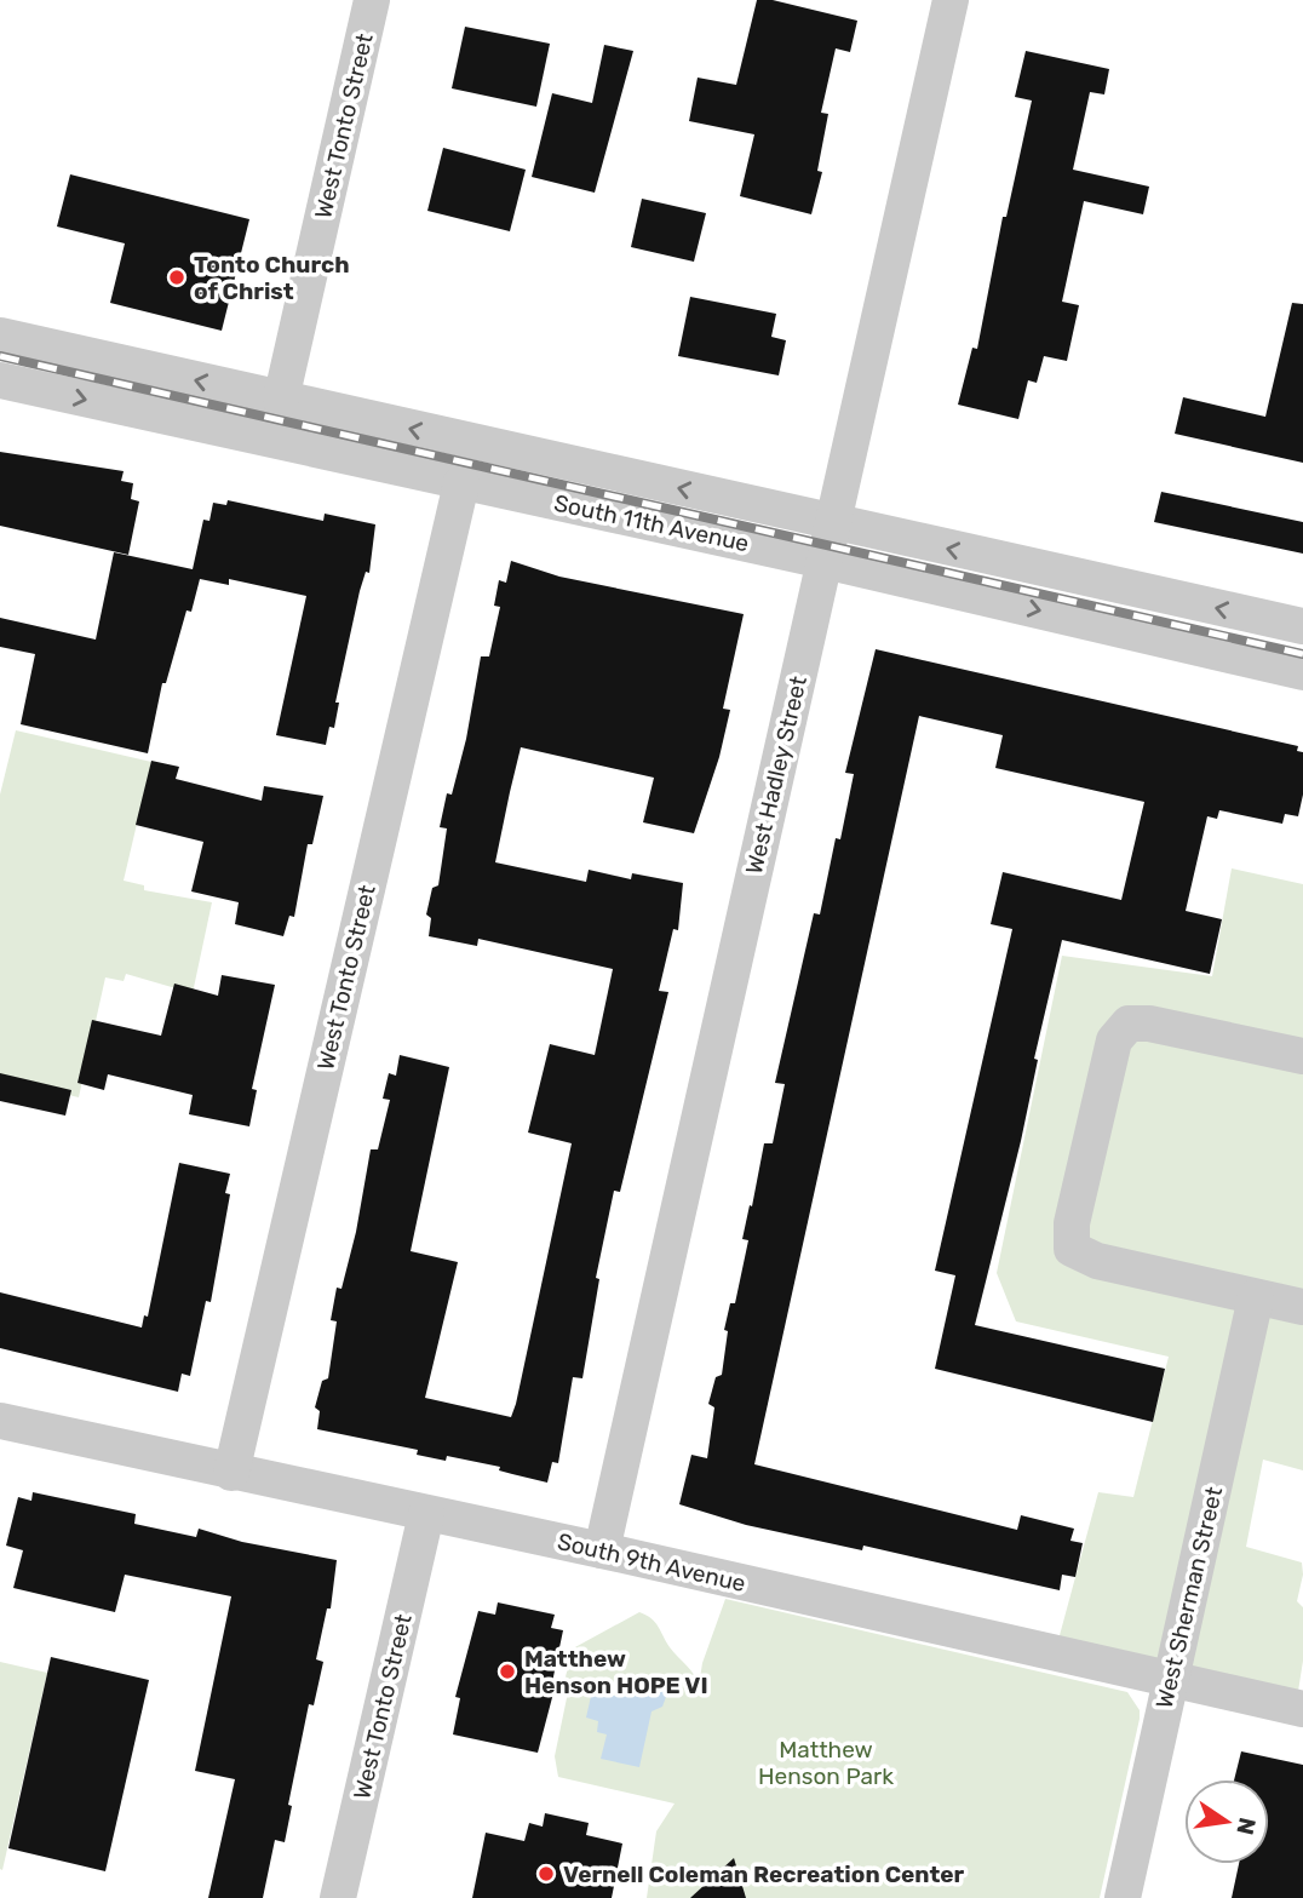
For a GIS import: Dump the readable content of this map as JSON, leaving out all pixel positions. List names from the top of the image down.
{
  "streets": {
    "street": [
      "West Tonto Street",
      "South 11th Avenue",
      "West Hadley Street",
      "South 9th Avenue",
      "West Sherman Street"
    ]
  },
  "crossings": [
    ["West Tonto Street", "South 11th Avenue"],
    ["West Tonto Street", "South 9th Avenue"],
    ["South 11th Avenue", "West Hadley Street"],
    ["West Hadley Street", "South 9th Avenue"],
    ["South 9th Avenue", "West Sherman Street"]
  ],
  "parks": ["Matthew Henson Park"],
  "places": ["Tonto Church of Christ", "Matthew Henson HOPE VI", "Vernell Coleman Recreation Center"],
  "north": "right"
}
